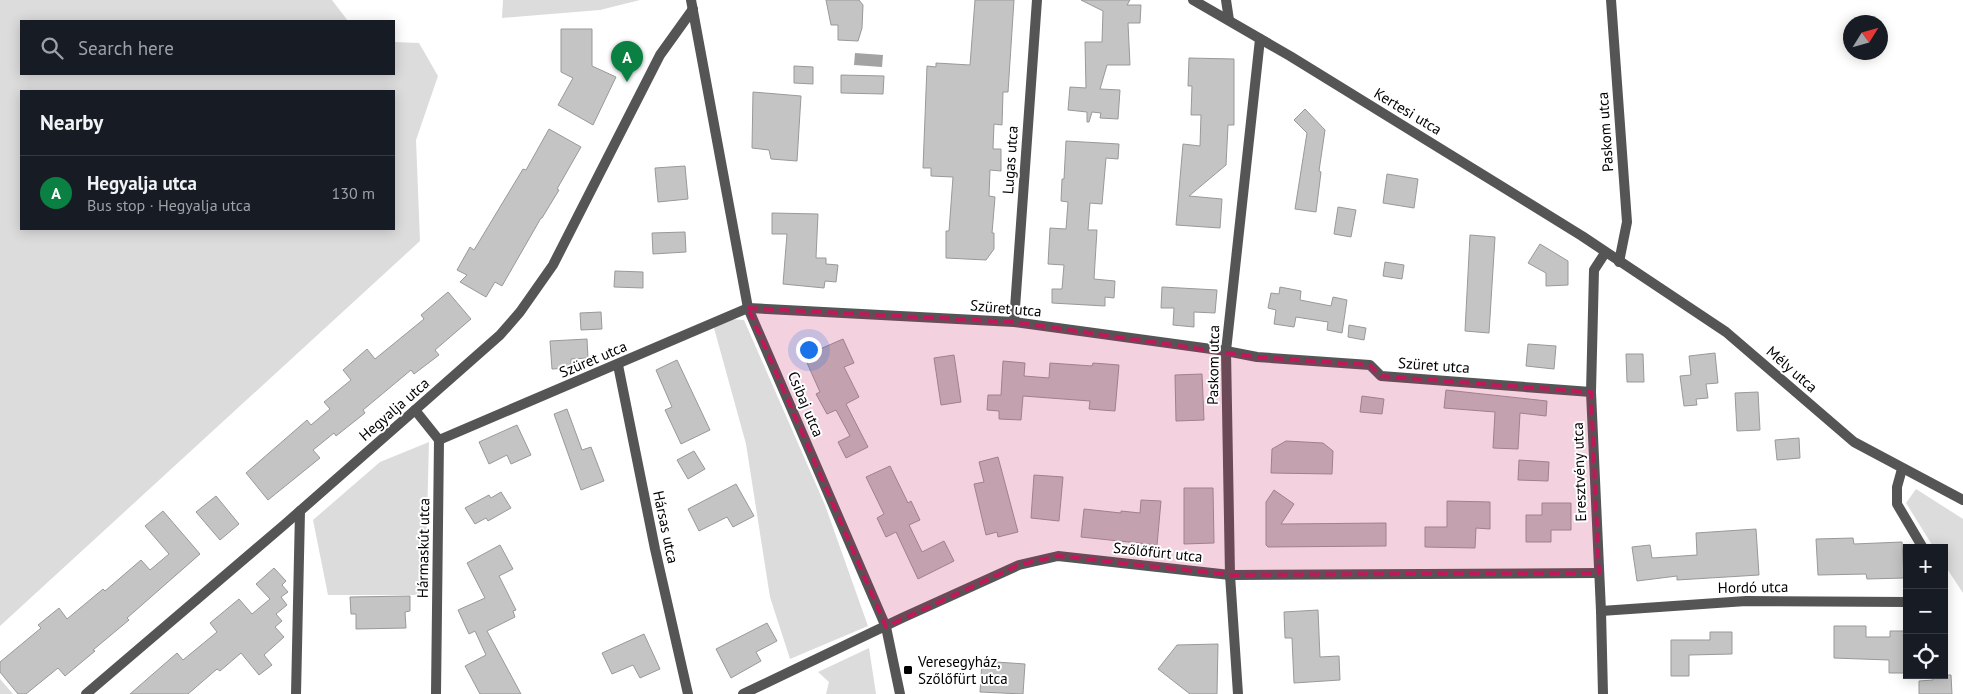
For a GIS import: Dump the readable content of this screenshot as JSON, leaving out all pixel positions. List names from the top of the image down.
{
  "streets": {
    "street": [
      "Kertesi utca",
      "Paskom utca",
      "Lugas utca",
      "Szüret utca",
      "Mély utca",
      "Csibaj utca",
      "Hegyalja utca",
      "Eresztvény utca",
      "Hársas utca",
      "Hármaskút utca",
      "Szőlőfürt utca",
      "Hordó utca"
    ]
  },
  "crossings": [
    ["Kertesi utca", "Paskom utca"],
    ["Kertesi utca", "Mély utca"],
    ["Kertesi utca", "Eresztvény utca"],
    ["Paskom utca", "Szüret utca"],
    ["Paskom utca", "Mély utca"],
    ["Paskom utca", "Szőlőfürt utca"],
    ["Lugas utca", "Szüret utca"],
    ["Szüret utca", "Csibaj utca"],
    ["Szüret utca", "Eresztvény utca"],
    ["Szüret utca", "Hársas utca"],
    ["Szüret utca", "Hármaskút utca"],
    ["Mély utca", "Eresztvény utca"],
    ["Csibaj utca", "Hegyalja utca"],
    ["Csibaj utca", "Szőlőfürt utca"],
    ["Eresztvény utca", "Szőlőfürt utca"],
    ["Eresztvény utca", "Hordó utca"]
  ],
  "places": {
    "transit": ["Veresegyház, Szőlőfürt utca"]
  },
  "north": "top right",
  "page": {
    "search": "Search here",
    "pins": "A",
    "heading": "Nearby",
    "list": [
      {
        "mark": "A",
        "name": "Hegyalja utca",
        "note": "Bus stop · Hegyalja utca",
        "value": "130 m"
      }
    ],
    "map_buttons": ["+", "−"]
  }
}
